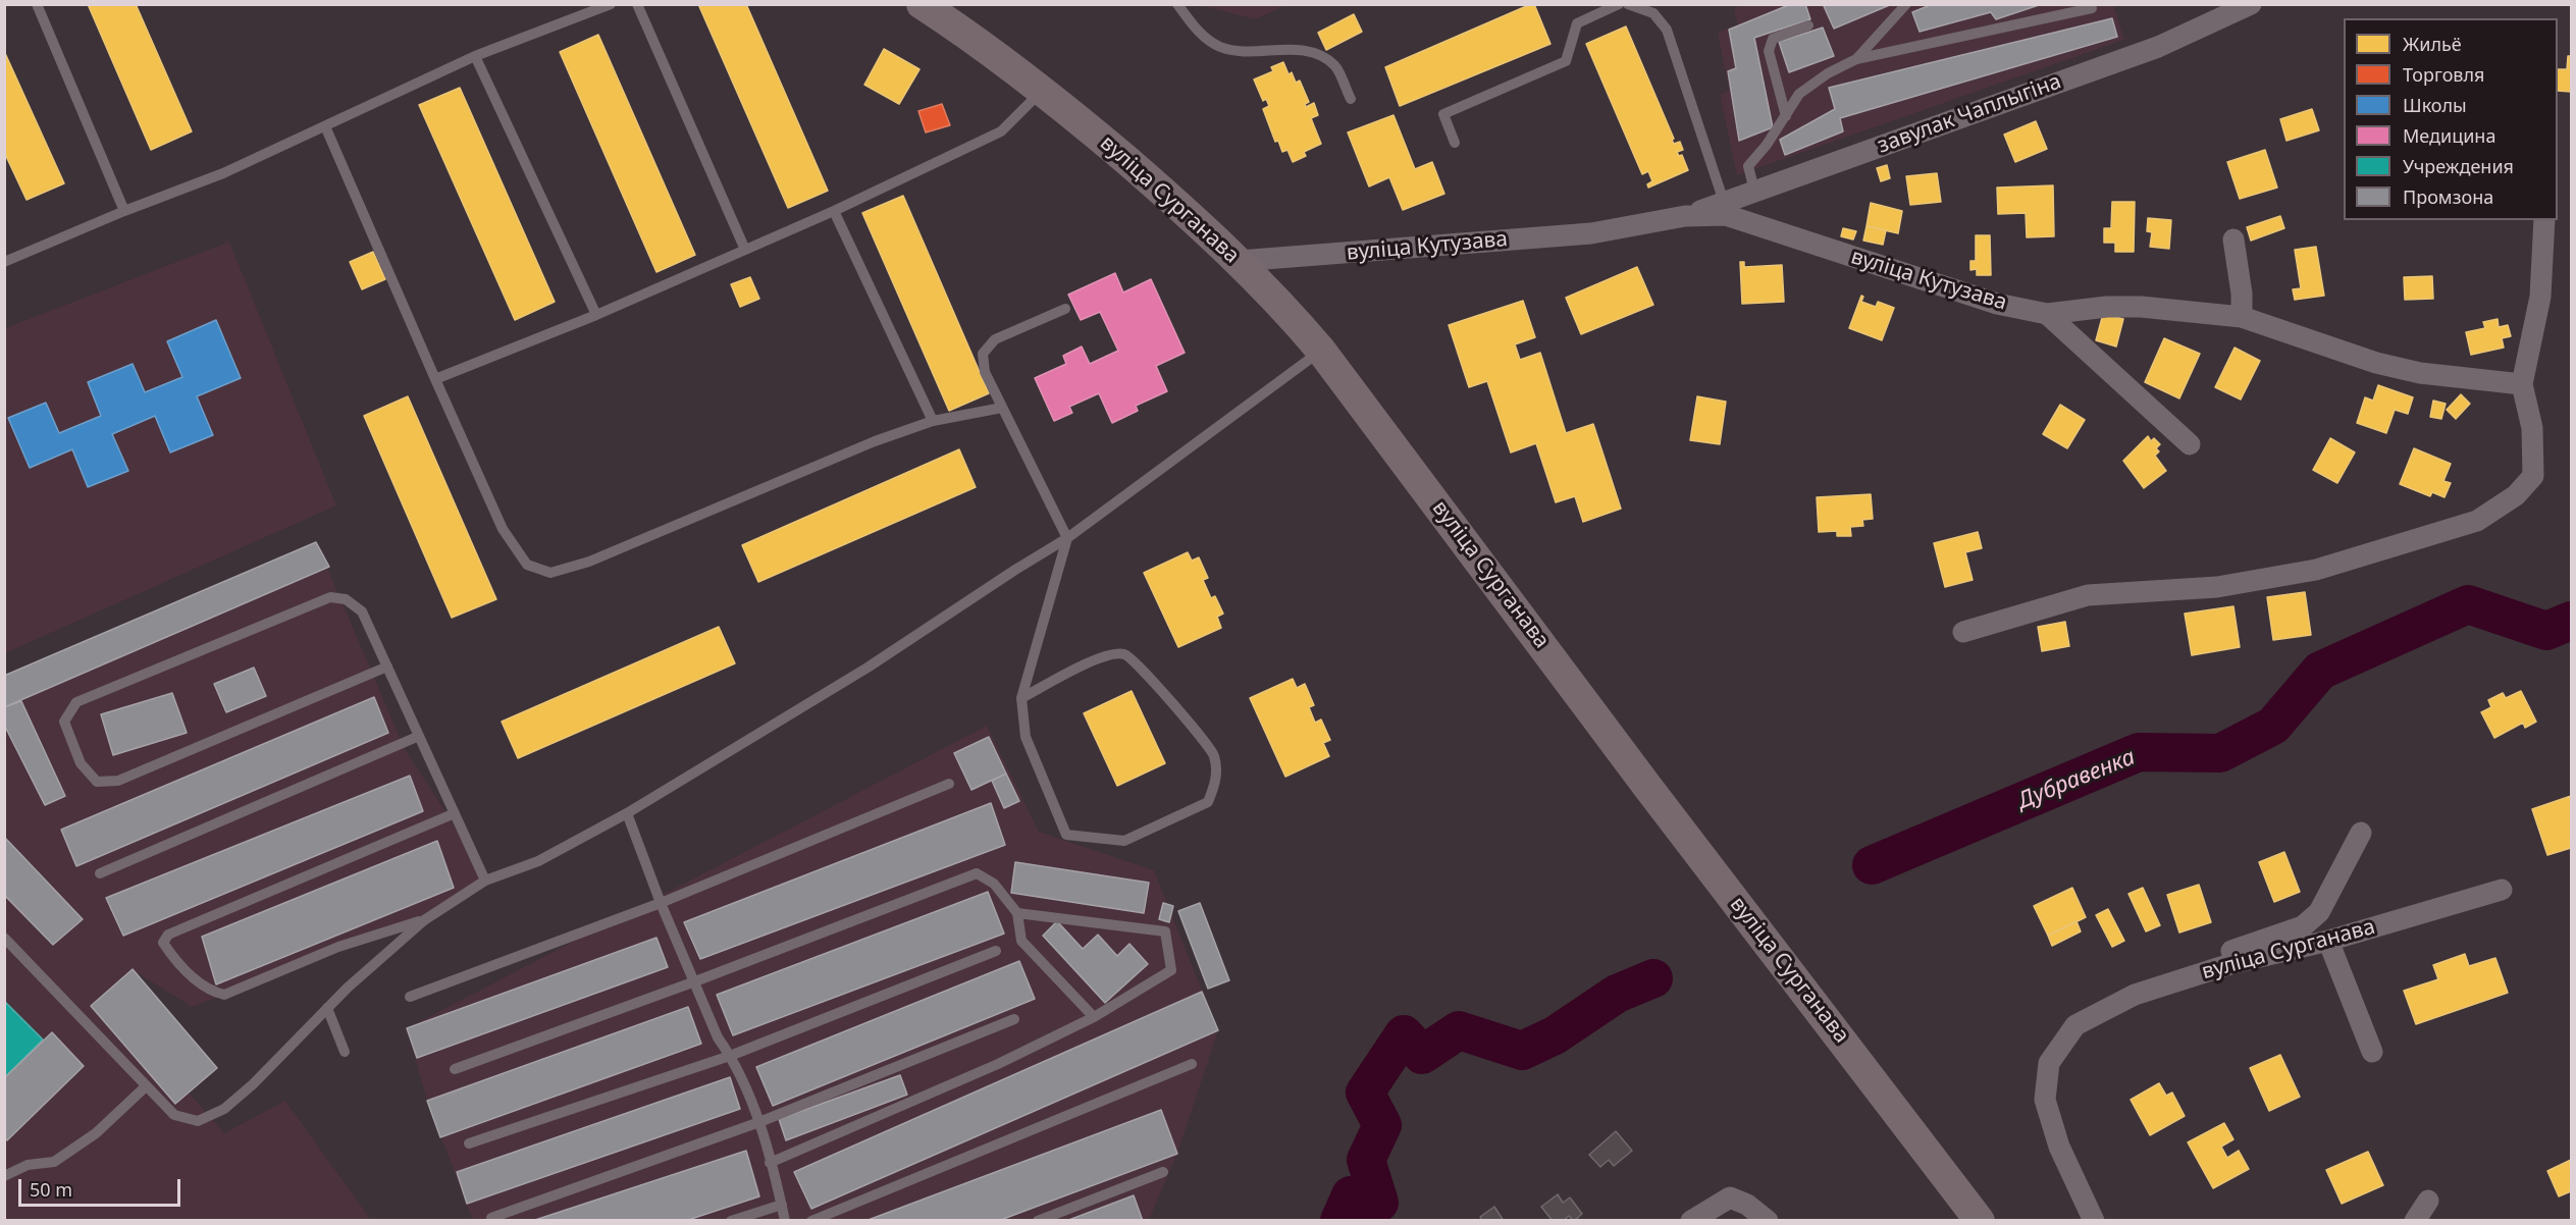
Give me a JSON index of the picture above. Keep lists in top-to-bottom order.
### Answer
{
  "streets": {
    "main road": ["вуліца Сурганава"],
    "street": ["завулак Чаплыгіна", "вуліца Кутузава"]
  },
  "crossings": [
    ["завулак Чаплыгіна", "вуліца Кутузава"],
    ["вуліца Сурганава", "вуліца Кутузава"]
  ],
  "water": ["Дубравенка"],
  "legend": [
    "Жильё",
    "Торговля",
    "Школы",
    "Медицина",
    "Учреждения",
    "Промзона"
  ],
  "scale_bar": "50 m"
}
